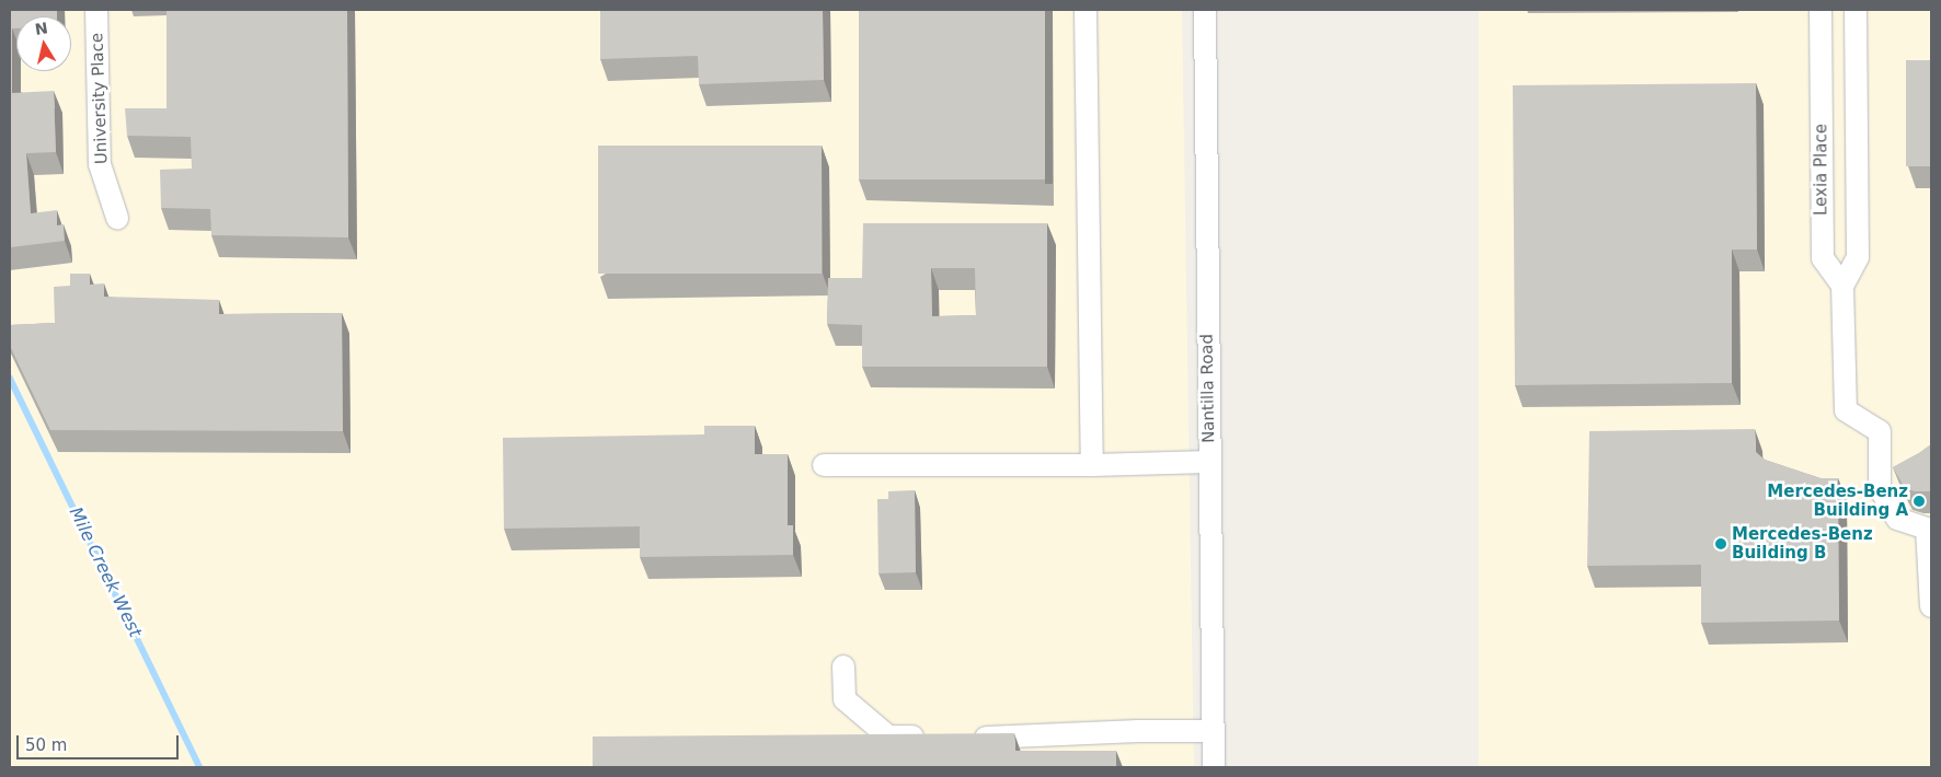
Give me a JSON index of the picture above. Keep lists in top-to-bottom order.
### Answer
{
  "streets": {
    "street": ["University Place", "Lexia Place", "Nantilla Road"]
  },
  "water": ["Mile Creek West"],
  "places": ["Mercedes-Benz Building A", "Mercedes-Benz Building B"],
  "scale_bar": "50 m",
  "north": "top"
}
